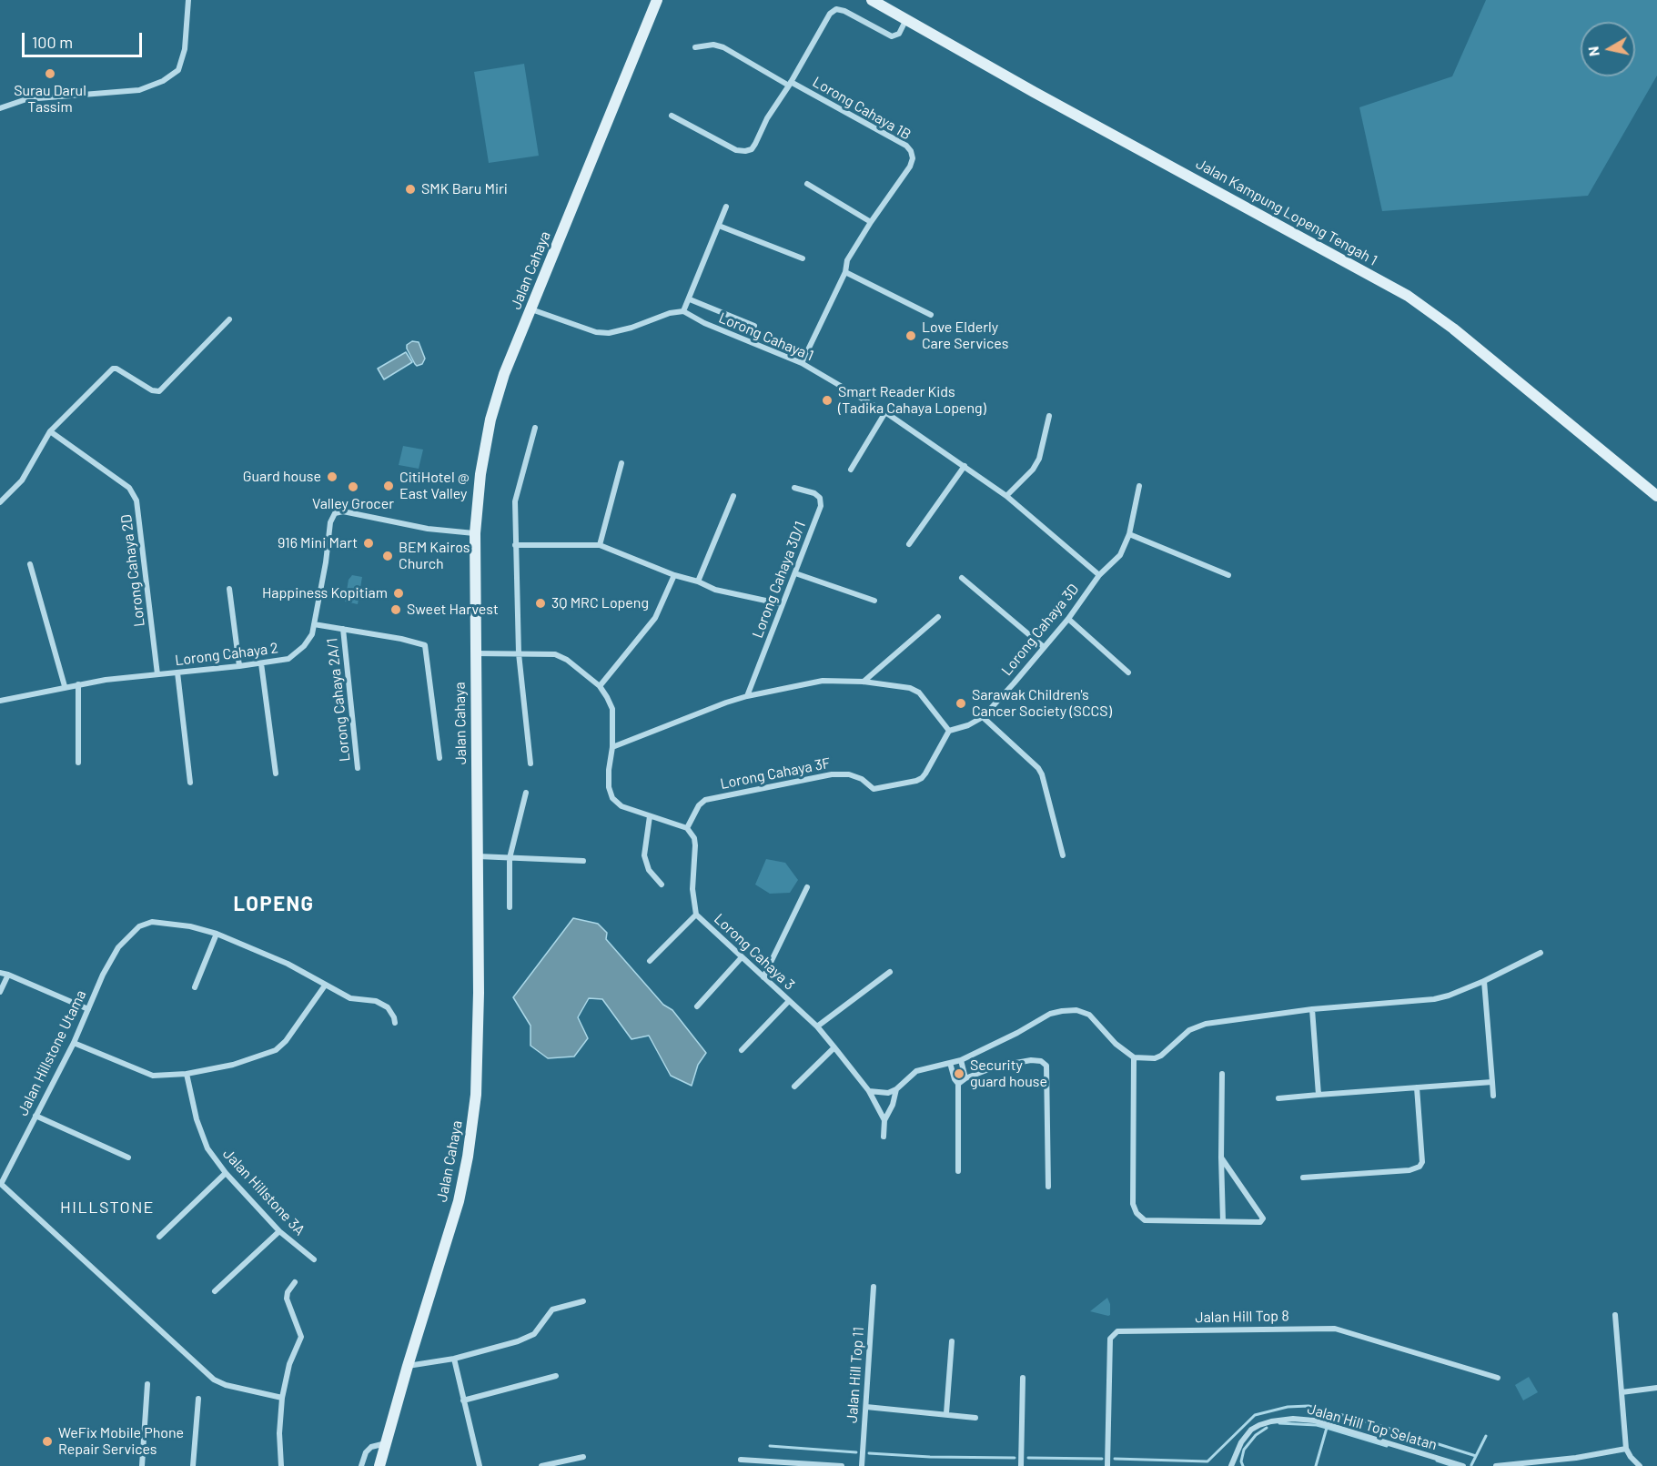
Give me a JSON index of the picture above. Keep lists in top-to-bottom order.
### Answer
{
  "streets": {
    "street": [
      "Lorong Cahaya 1B",
      "Jalan Kampung Lopeng Tengah 1",
      "Jalan Cahaya",
      "Lorong Cahaya 1",
      "Lorong Cahaya 2D",
      "Lorong Cahaya 3D/1",
      "Lorong Cahaya 3D",
      "Lorong Cahaya 2",
      "Lorong Cahaya 2A/1",
      "Lorong Cahaya 3F",
      "Lorong Cahaya 3",
      "Jalan Hillstone Utama",
      "Jalan Hillstone 3A",
      "Jalan Hill Top 8",
      "Jalan Hill Top 11",
      "Jalan Hill Top Selatan"
    ]
  },
  "crossings": [
    ["Lorong Cahaya 1B", "Lorong Cahaya 1"],
    ["Jalan Cahaya", "Lorong Cahaya 2"],
    ["Lorong Cahaya 1", "Lorong Cahaya 3D"],
    ["Lorong Cahaya 2D", "Lorong Cahaya 2"],
    ["Lorong Cahaya 3D", "Lorong Cahaya 3F"],
    ["Lorong Cahaya 3F", "Lorong Cahaya 3"]
  ],
  "districts": ["LOPENG", "HILLSTONE"],
  "places": [
    "Surau Darul Tassim",
    "SMK Baru Miri",
    "Love Elderly Care Services",
    "Smart Reader Kids (Tadika Cahaya Lopeng)",
    "Guard house",
    "CitiHotel @ East Valley",
    "Valley Grocer",
    "916 Mini Mart",
    "BEM Kairos Church",
    "Happiness Kopitiam",
    "3Q MRC Lopeng",
    "Sweet Harvest",
    "Sarawak Children's Cancer Society (SCCS)",
    "Security guard house",
    "WeFix Mobile Phone Repair Services"
  ],
  "scale_bar": "100 m",
  "north": "left"
}
